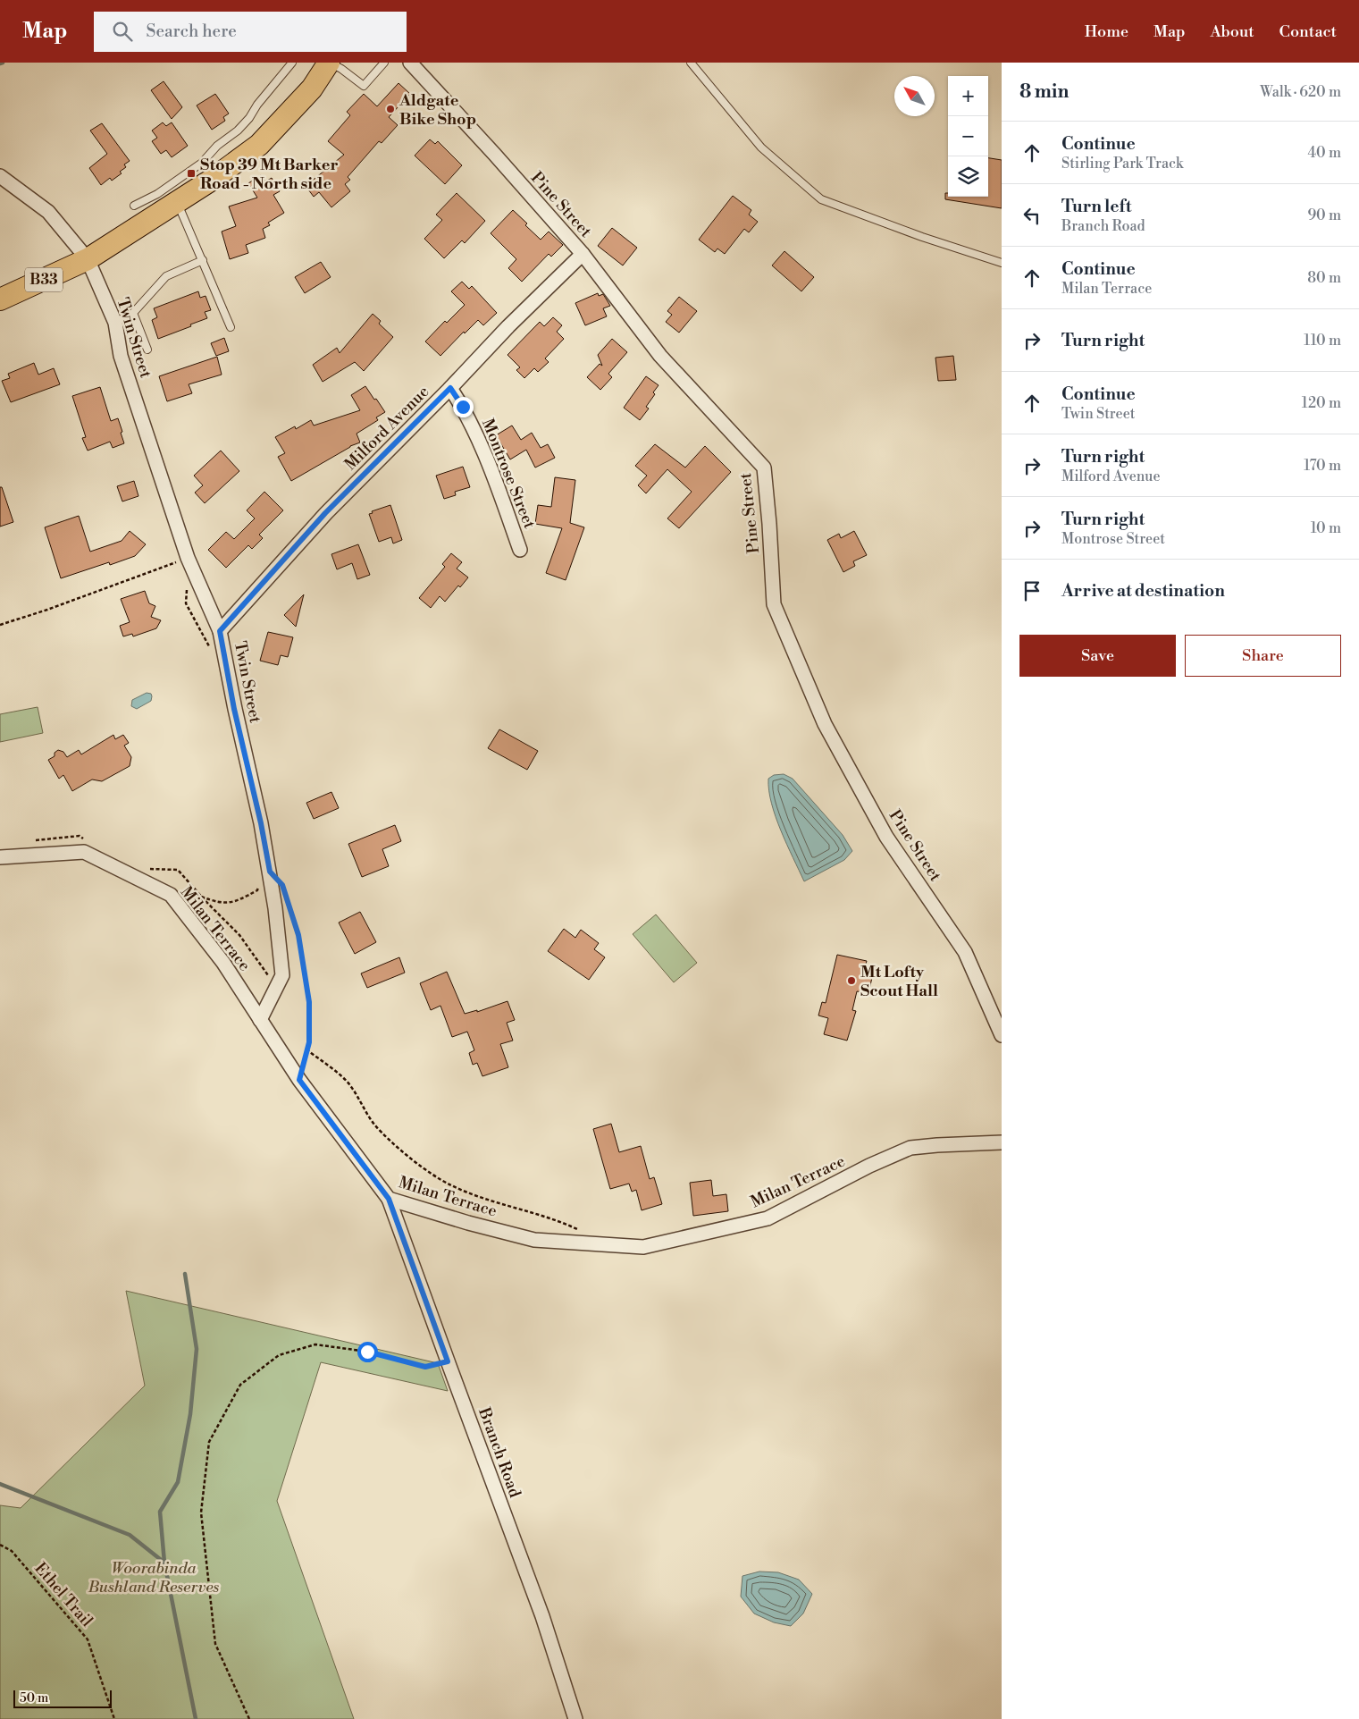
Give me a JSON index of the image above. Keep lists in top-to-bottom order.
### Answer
{
  "streets": {
    "main road": ["B33"],
    "street": [
      "Pine Street",
      "Twin Street",
      "Milford Avenue",
      "Montrose Street",
      "Milan Terrace",
      "Branch Road"
    ],
    "path": ["Ethel Trail"]
  },
  "crossings": [
    ["Pine Street", "Milford Avenue"],
    ["B33", "Twin Street"],
    ["Twin Street", "Milford Avenue"],
    ["Twin Street", "Milan Terrace"],
    ["Milford Avenue", "Montrose Street"],
    ["Milan Terrace", "Branch Road"]
  ],
  "parks": ["Woorabinda Bushland Reserves"],
  "places": {
    "other": ["Aldgate Bike Shop", "Mt Lofty Scout Hall"],
    "transit": ["Stop 39 Mt Barker Road - North side"]
  },
  "scale_bar": "50 m",
  "north": "top left",
  "page": {
    "header": "Map",
    "search": "Search here",
    "nav": [
      "Home",
      "Map",
      "About",
      "Contact"
    ],
    "heading": ["8 min", "Walk · 620 m"],
    "map_buttons": ["+", "−"],
    "list": [
      ["Continue", "Stirling Park Track", "40 m"],
      ["Turn left", "Branch Road", "90 m"],
      ["Continue", "Milan Terrace", "80 m"],
      ["Turn right", "110 m"],
      ["Continue", "Twin Street", "120 m"],
      ["Turn right", "Milford Avenue", "170 m"],
      ["Turn right", "Montrose Street", "10 m"],
      "Arrive at destination"
    ],
    "buttons": ["Save", "Share"],
    "scale": "50 m"
  }
}
